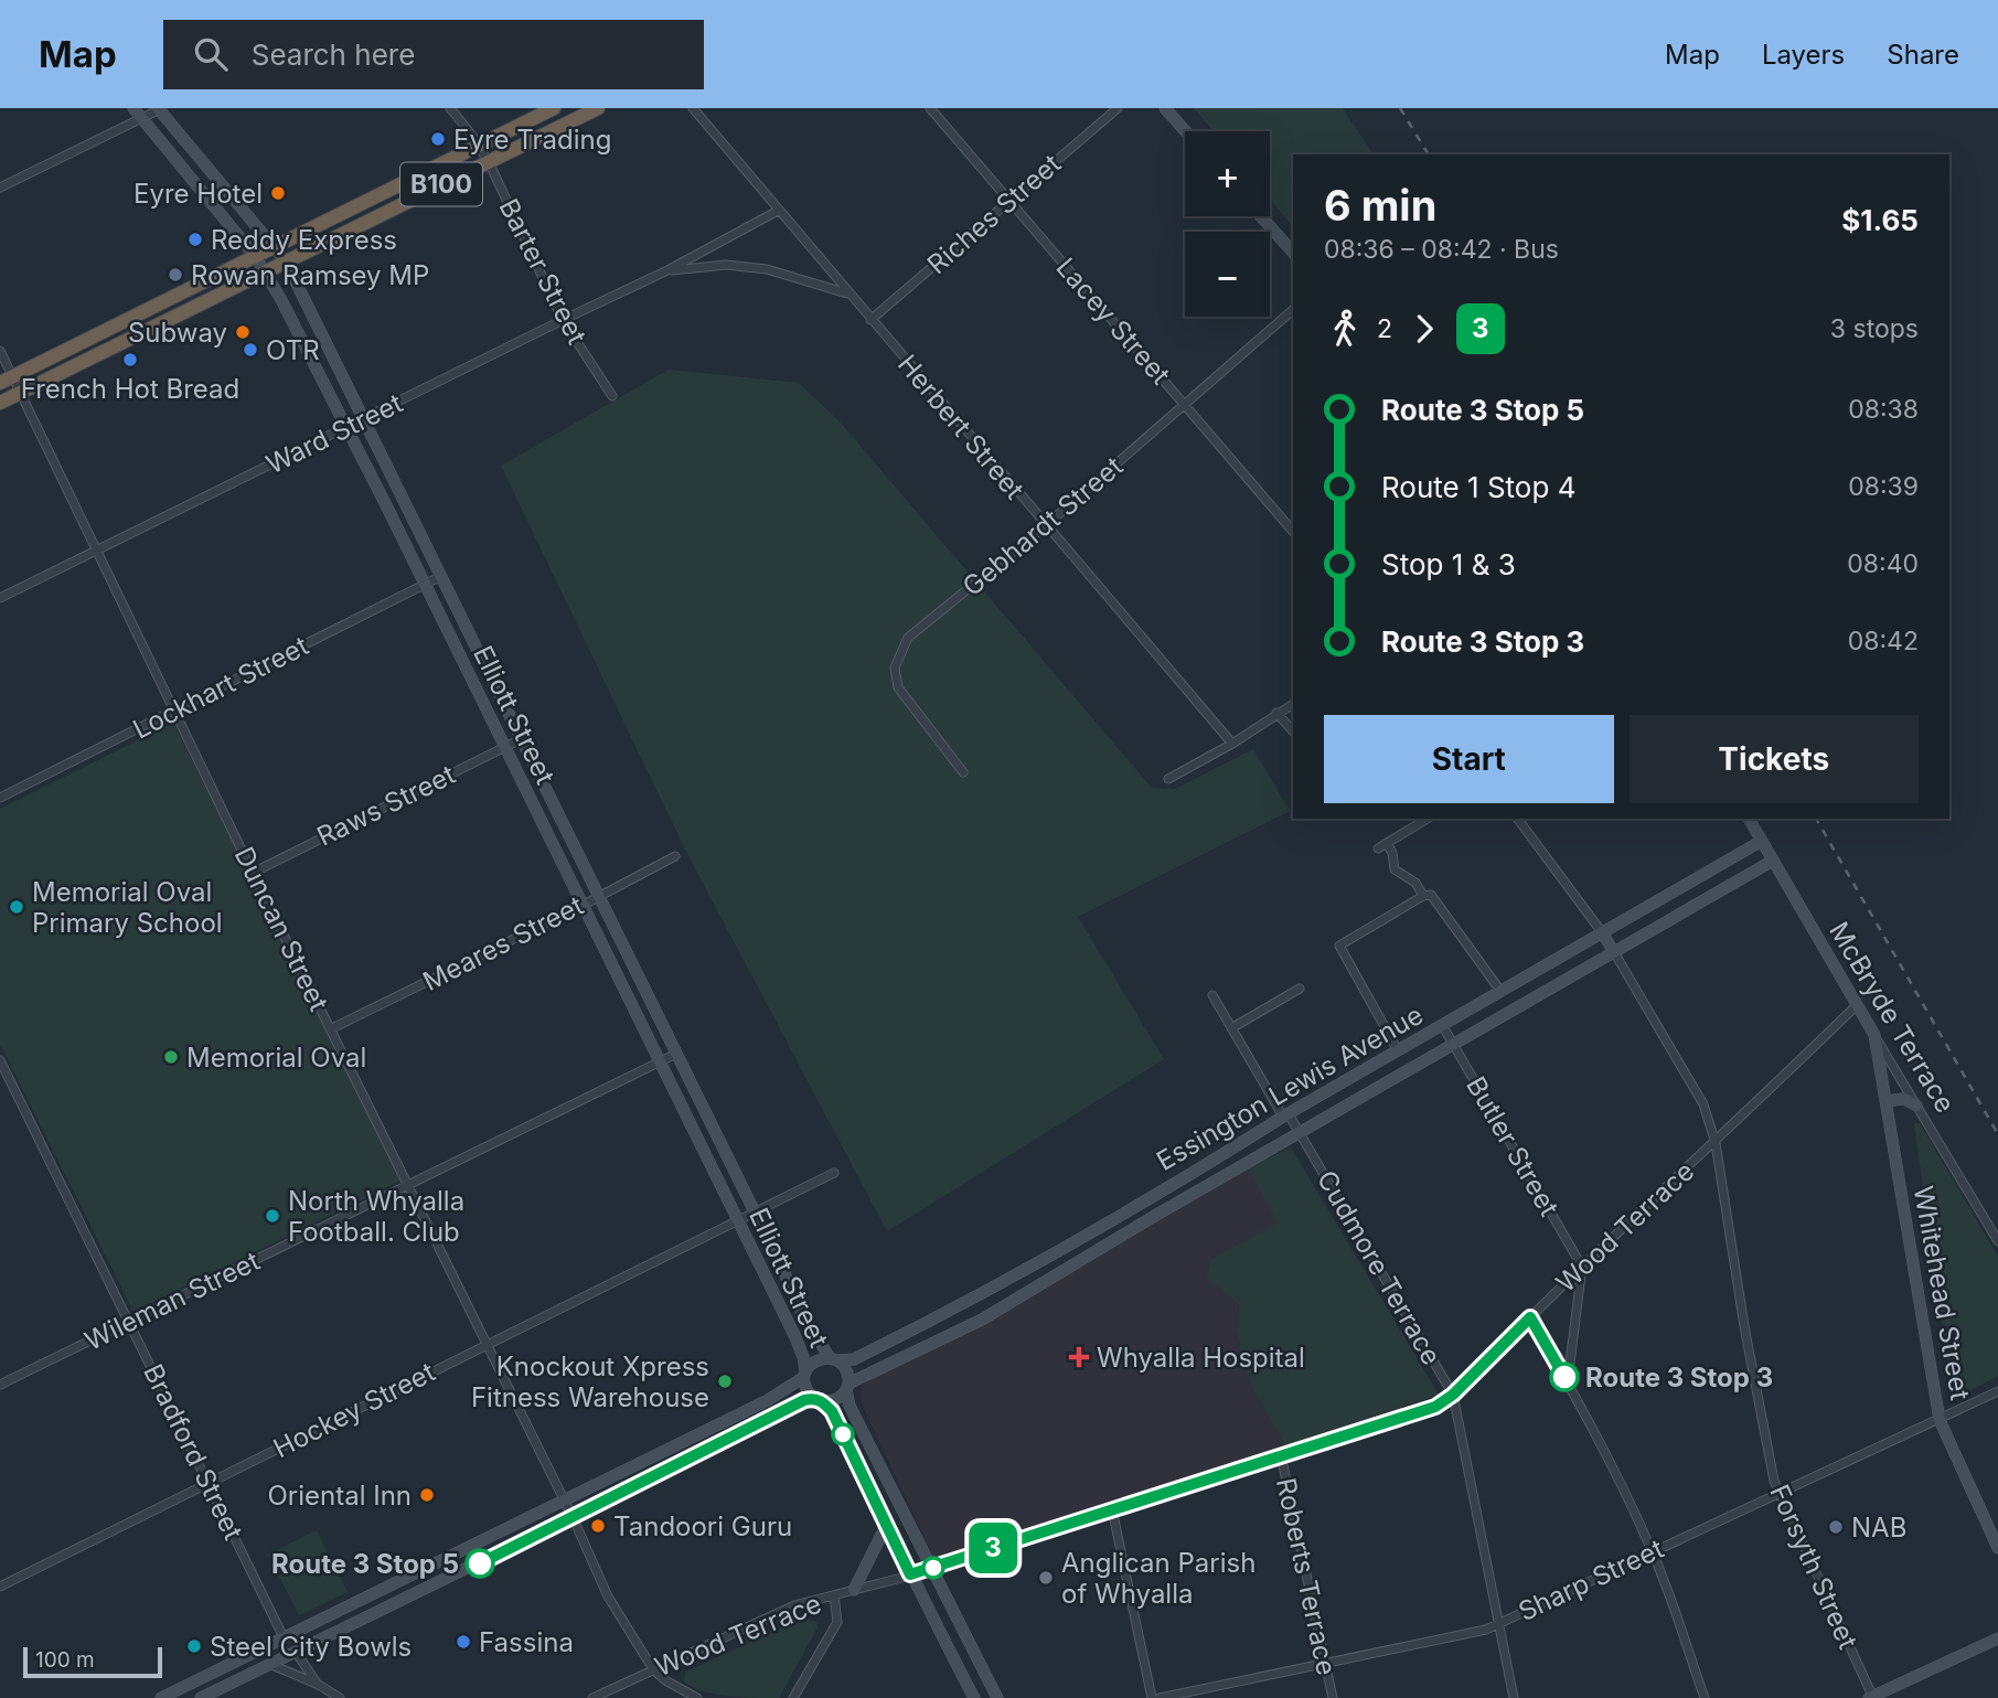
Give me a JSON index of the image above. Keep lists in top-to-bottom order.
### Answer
{
  "streets": {
    "highway": ["B100"],
    "main road": [
      "Elliott Street",
      "McBryde Terrace",
      "Essington Lewis Avenue",
      "Whitehead Street"
    ],
    "street": [
      "Riches Street",
      "Barter Street",
      "Lacey Street",
      "Herbert Street",
      "Ward Street",
      "Gebhardt Street",
      "Lockhart Street",
      "Raws Street",
      "Duncan Street",
      "Meares Street",
      "Butler Street",
      "Wood Terrace",
      "Cudmore Terrace",
      "Wileman Street",
      "Hockey Street",
      "Bradford Street",
      "Forsyth Street",
      "Roberts Terrace",
      "Sharp Street"
    ]
  },
  "crossings": [
    ["B100", "Barter Street"],
    ["B100", "Elliott Street"],
    ["B100", "Duncan Street"],
    ["Riches Street", "Lacey Street"],
    ["Riches Street", "Herbert Street"],
    ["Barter Street", "Ward Street"],
    ["Lacey Street", "Gebhardt Street"],
    ["Herbert Street", "Ward Street"],
    ["Herbert Street", "Gebhardt Street"],
    ["Ward Street", "Elliott Street"],
    ["Ward Street", "Duncan Street"],
    ["Lockhart Street", "Elliott Street"],
    ["Lockhart Street", "Duncan Street"],
    ["Elliott Street", "Raws Street"],
    ["Elliott Street", "Meares Street"],
    ["Elliott Street", "Essington Lewis Avenue"],
    ["Elliott Street", "Wileman Street"],
    ["Elliott Street", "Hockey Street"],
    ["Raws Street", "Duncan Street"],
    ["Duncan Street", "Meares Street"],
    ["Duncan Street", "Wood Terrace"],
    ["Duncan Street", "Wileman Street"],
    ["Duncan Street", "Hockey Street"],
    ["McBryde Terrace", "Essington Lewis Avenue"],
    ["McBryde Terrace", "Wood Terrace"],
    ["McBryde Terrace", "Whitehead Street"],
    ["Essington Lewis Avenue", "Butler Street"],
    ["Essington Lewis Avenue", "Cudmore Terrace"],
    ["Essington Lewis Avenue", "Forsyth Street"],
    ["Butler Street", "Wood Terrace"],
    ["Wood Terrace", "Cudmore Terrace"],
    ["Wood Terrace", "Forsyth Street"],
    ["Wood Terrace", "Roberts Terrace"],
    ["Cudmore Terrace", "Sharp Street"],
    ["Whitehead Street", "Sharp Street"],
    ["Wileman Street", "Bradford Street"],
    ["Hockey Street", "Bradford Street"],
    ["Forsyth Street", "Sharp Street"],
    ["Roberts Terrace", "Sharp Street"]
  ],
  "places": {
    "other": [
      "Eyre Trading",
      "Eyre Hotel",
      "Reddy Express",
      "Rowan Ramsey MP",
      "Subway",
      "OTR",
      "French Hot Bread",
      "Memorial Oval Primary School",
      "Memorial Oval",
      "North Whyalla Football. Club",
      "Route 3 Stop 3",
      "Knockout Xpress Fitness Warehouse",
      "Oriental Inn",
      "Tandoori Guru",
      "NAB",
      "Route 3 Stop 5",
      "Anglican Parish of Whyalla",
      "Fassina",
      "Steel City Bowls"
    ],
    "health": ["Whyalla Hospital"]
  },
  "lines": ["bus line 3"],
  "scale_bar": "100 m",
  "page": {
    "header": "Map",
    "search": "Search here",
    "nav": ["Map", "Layers", "Share"],
    "on_map": "3",
    "map_buttons": ["+", "−"],
    "heading": ["6 min", "08:36 – 08:42 · Bus", "$1.65"],
    "legs": ["2", "3", "3 stops"],
    "list": [
      {
        "name": "Route 3 Stop 5",
        "value": "08:38"
      },
      {
        "name": "Route 1 Stop 4",
        "value": "08:39"
      },
      {
        "name": "Stop 1 & 3",
        "value": "08:40"
      },
      {
        "name": "Route 3 Stop 3",
        "value": "08:42"
      }
    ],
    "buttons": ["Start", "Tickets"],
    "scale": "100 m"
  }
}
